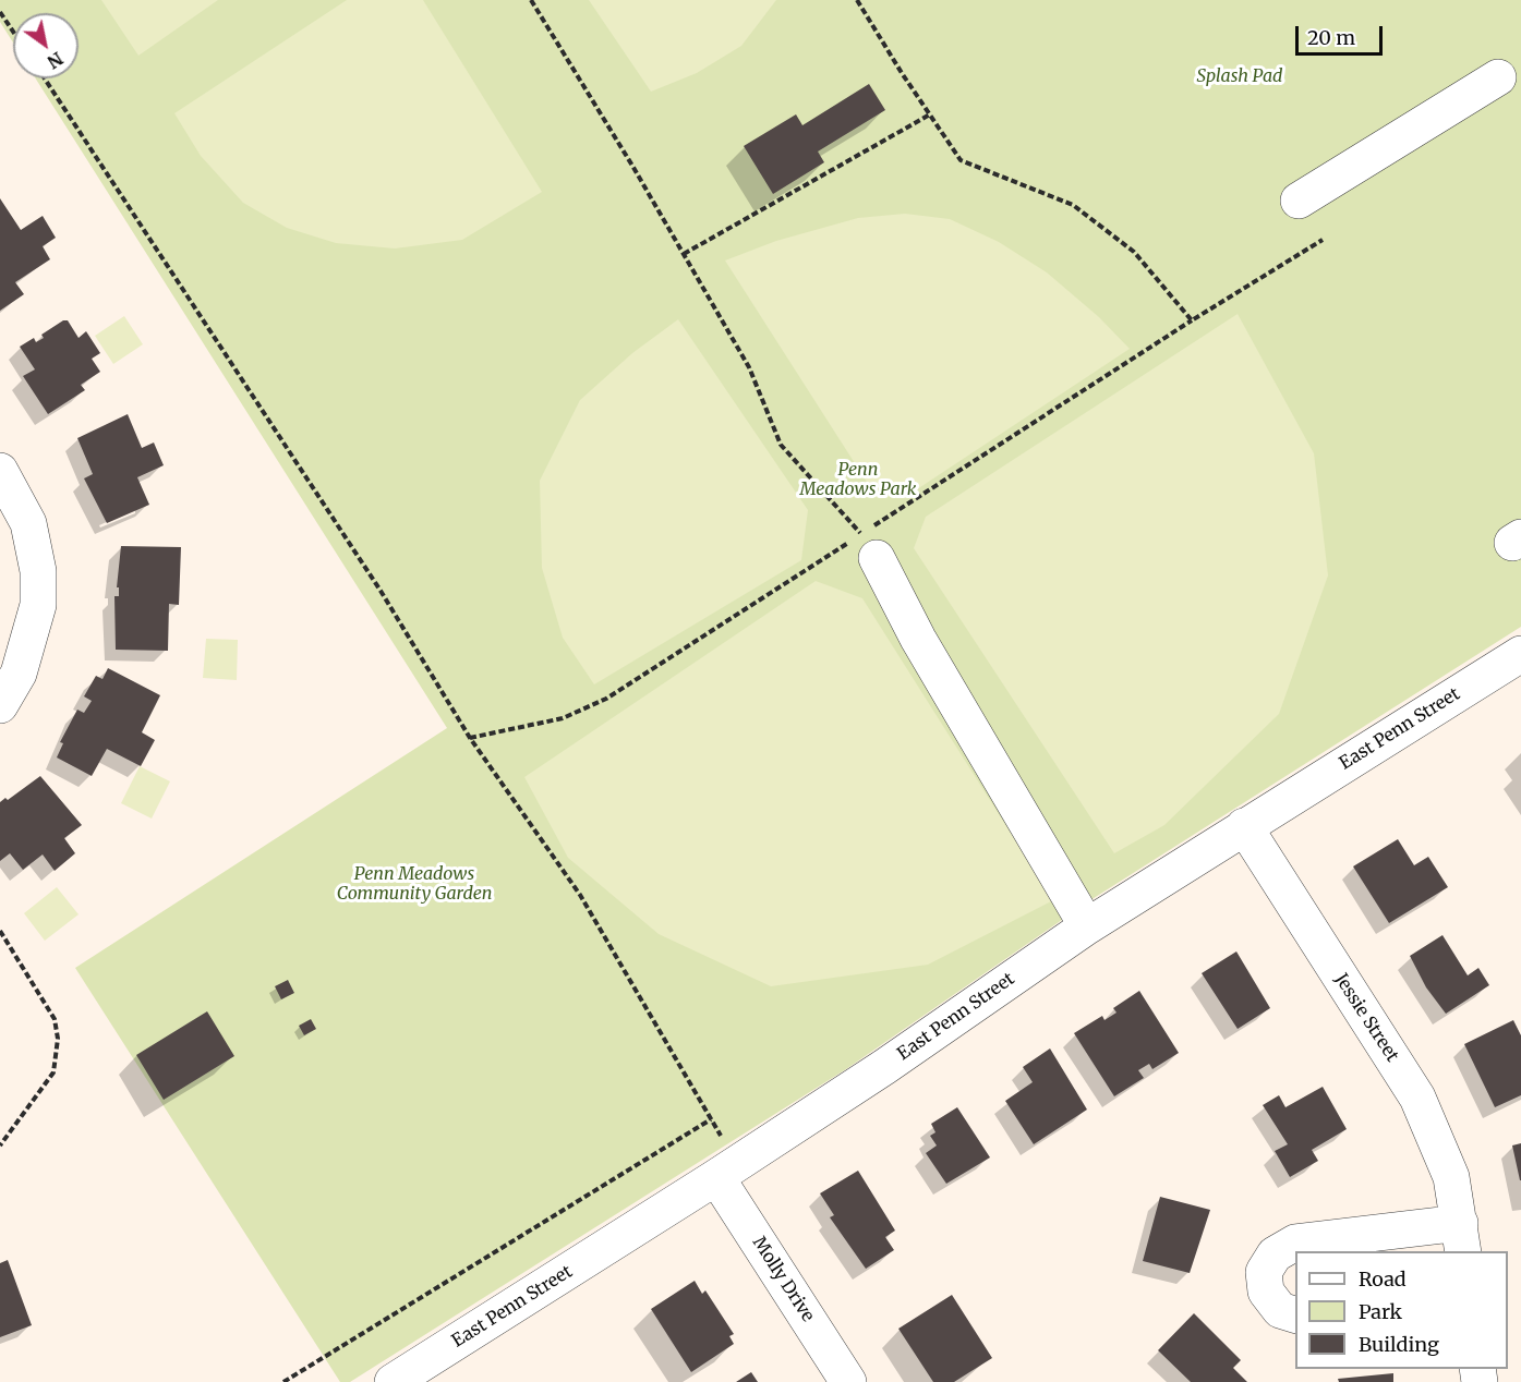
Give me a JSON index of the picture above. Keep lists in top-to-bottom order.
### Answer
{
  "streets": {
    "street": ["East Penn Street", "Jessie Street", "Molly Drive"]
  },
  "crossings": [
    ["East Penn Street", "Jessie Street"],
    ["East Penn Street", "Molly Drive"]
  ],
  "parks": ["Splash Pad", "Penn Meadows Park", "Penn Meadows Community Garden"],
  "legend": ["Road", "Park", "Building"],
  "scale_bar": "20 m",
  "north": "bottom right"
}
